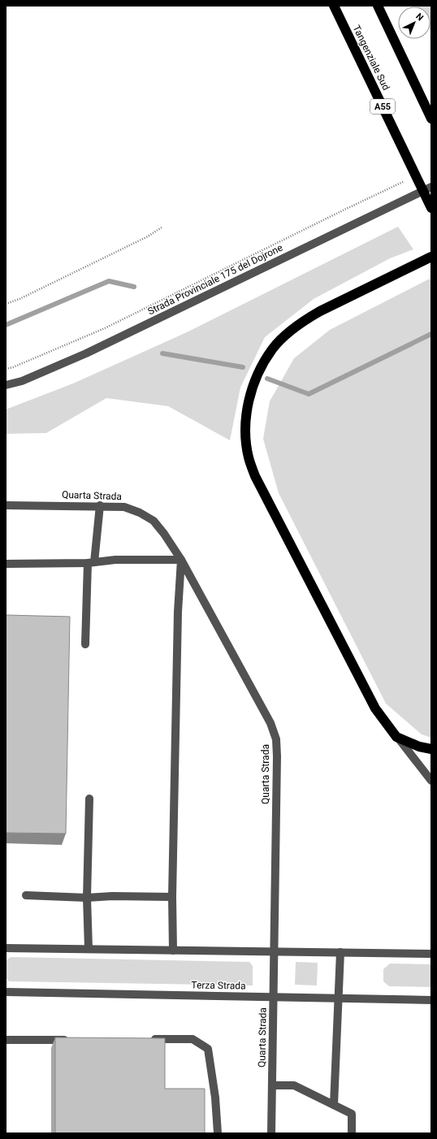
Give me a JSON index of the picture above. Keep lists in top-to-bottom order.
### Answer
{
  "streets": {
    "highway": ["Tangenziale Sud", "A55"],
    "street": ["Strada Provinciale 175 del Dojrone", "Quarta Strada", "Terza Strada"]
  },
  "crossings": [
    ["Quarta Strada", "Terza Strada"]
  ],
  "north": "top right"
}
